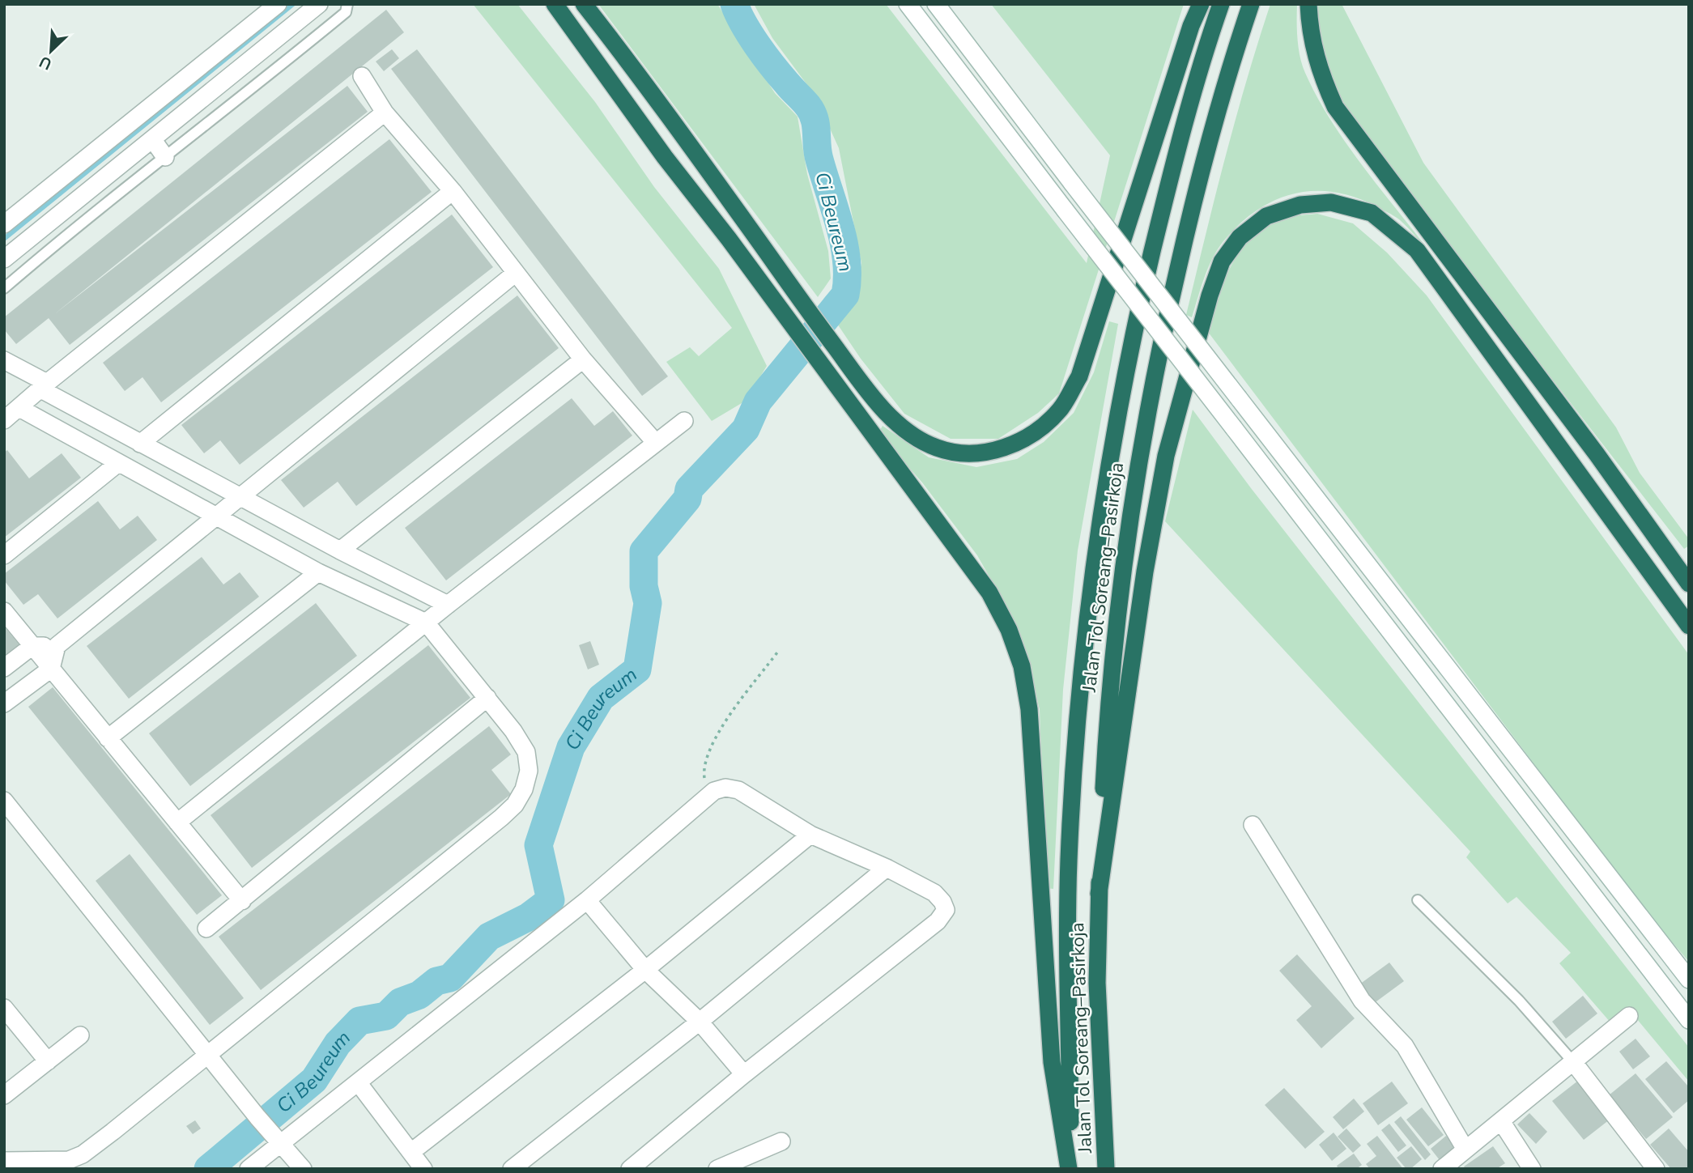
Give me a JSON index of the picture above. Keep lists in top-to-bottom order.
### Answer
{
  "streets": {
    "highway": ["Jalan Tol Soreang–Pasirkoja"]
  },
  "water": ["Ci Beureum"],
  "north": "bottom left"
}
